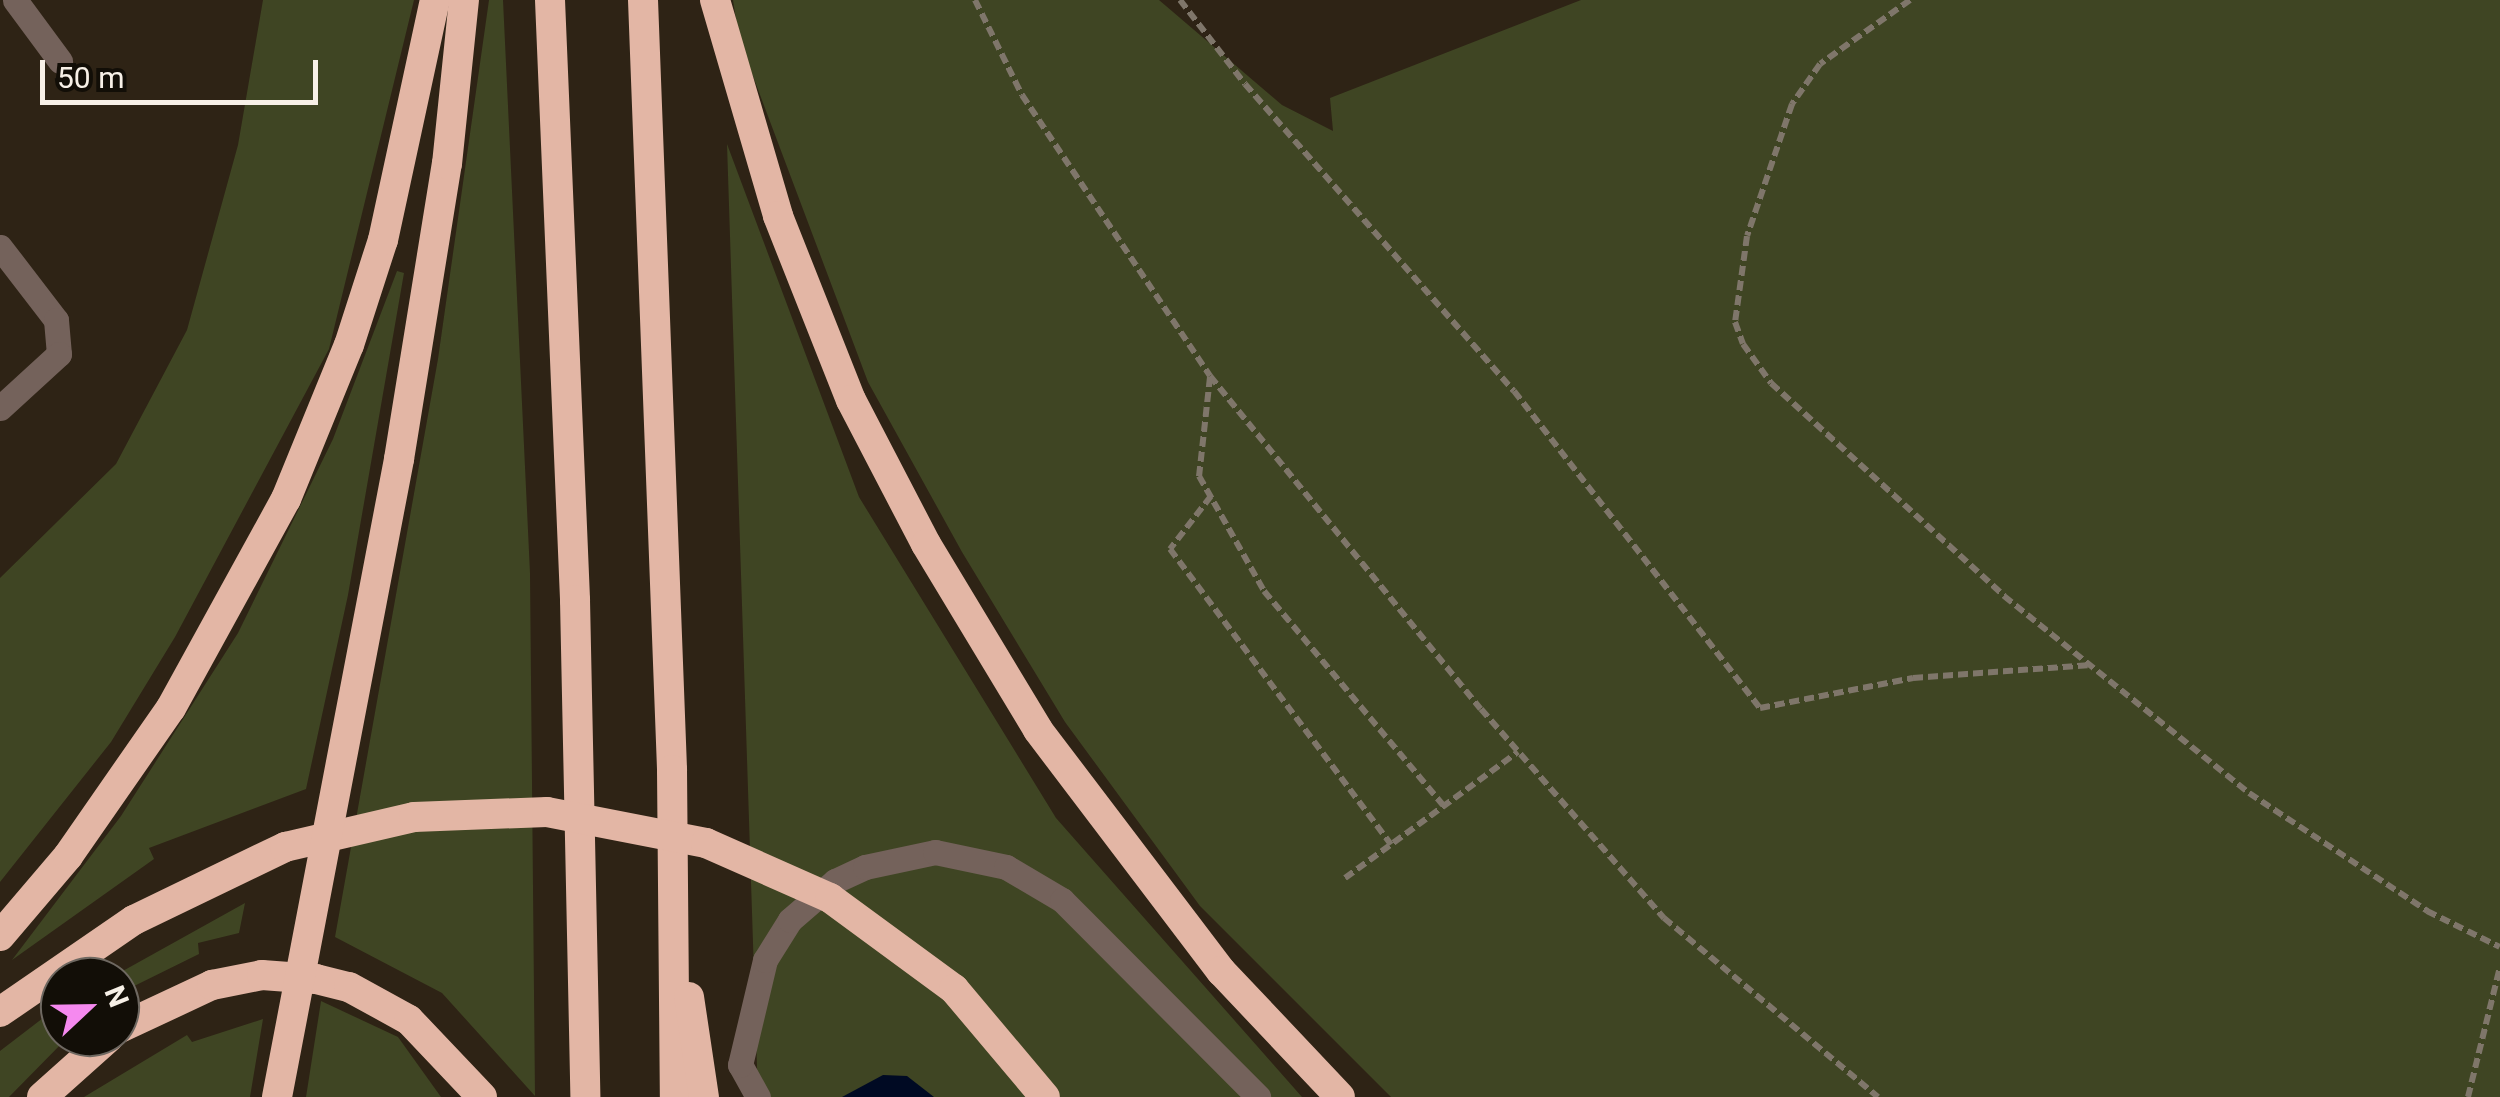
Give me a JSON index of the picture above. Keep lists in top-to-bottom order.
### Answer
{
  "scale_bar": "50 m",
  "north": "right"
}
